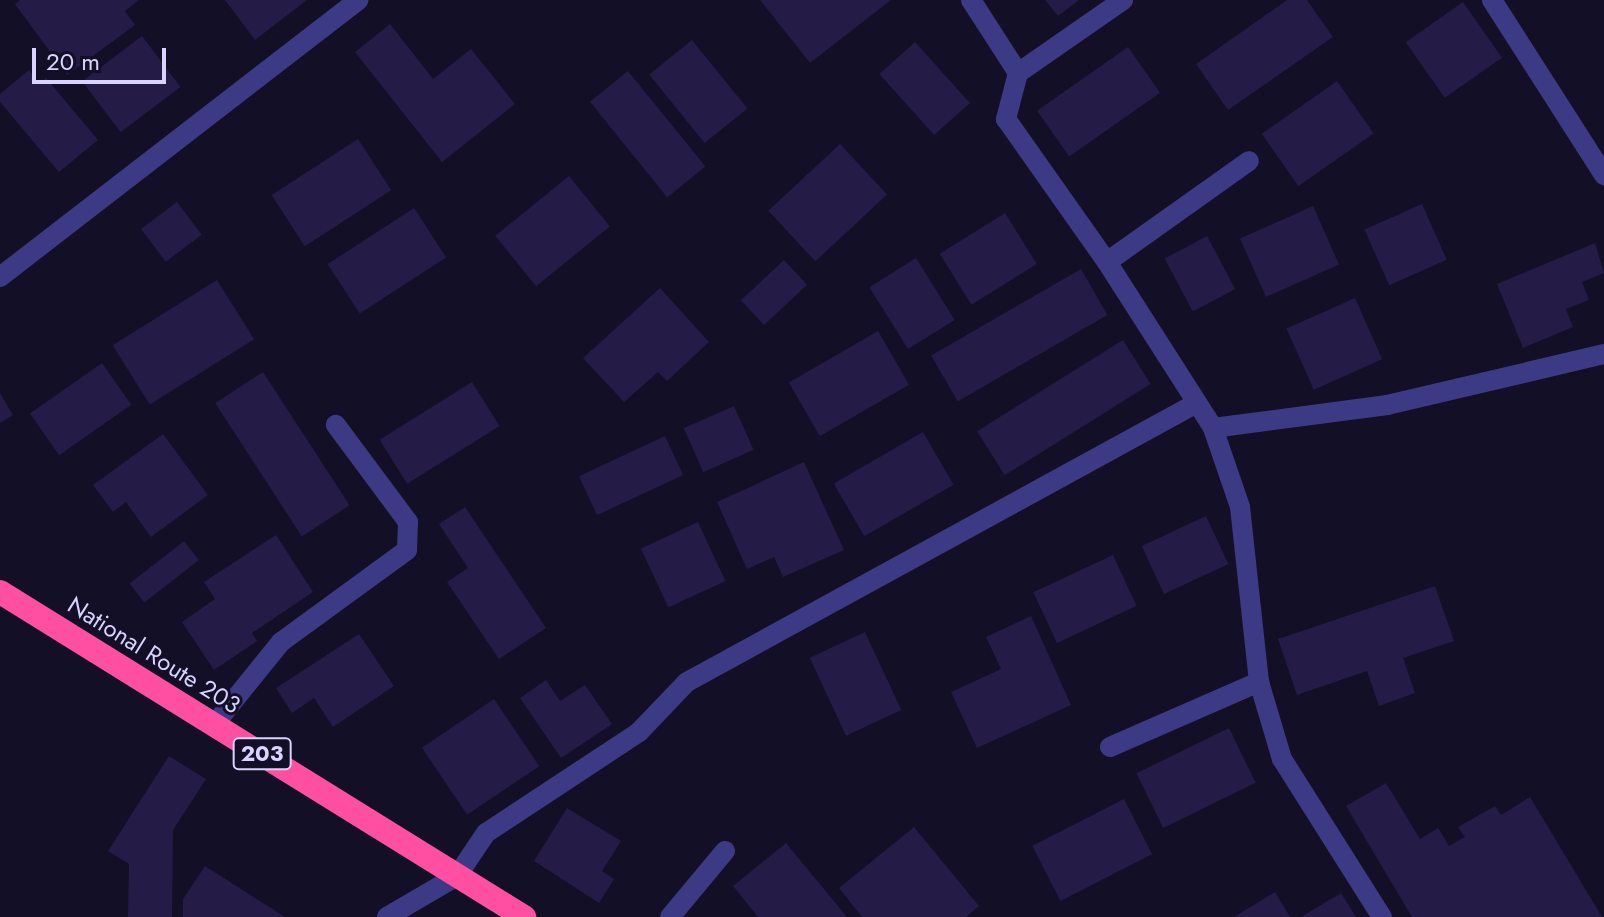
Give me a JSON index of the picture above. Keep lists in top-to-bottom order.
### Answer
{
  "streets": {
    "highway": ["National Route 203", "203"]
  },
  "scale_bar": "20 m"
}
